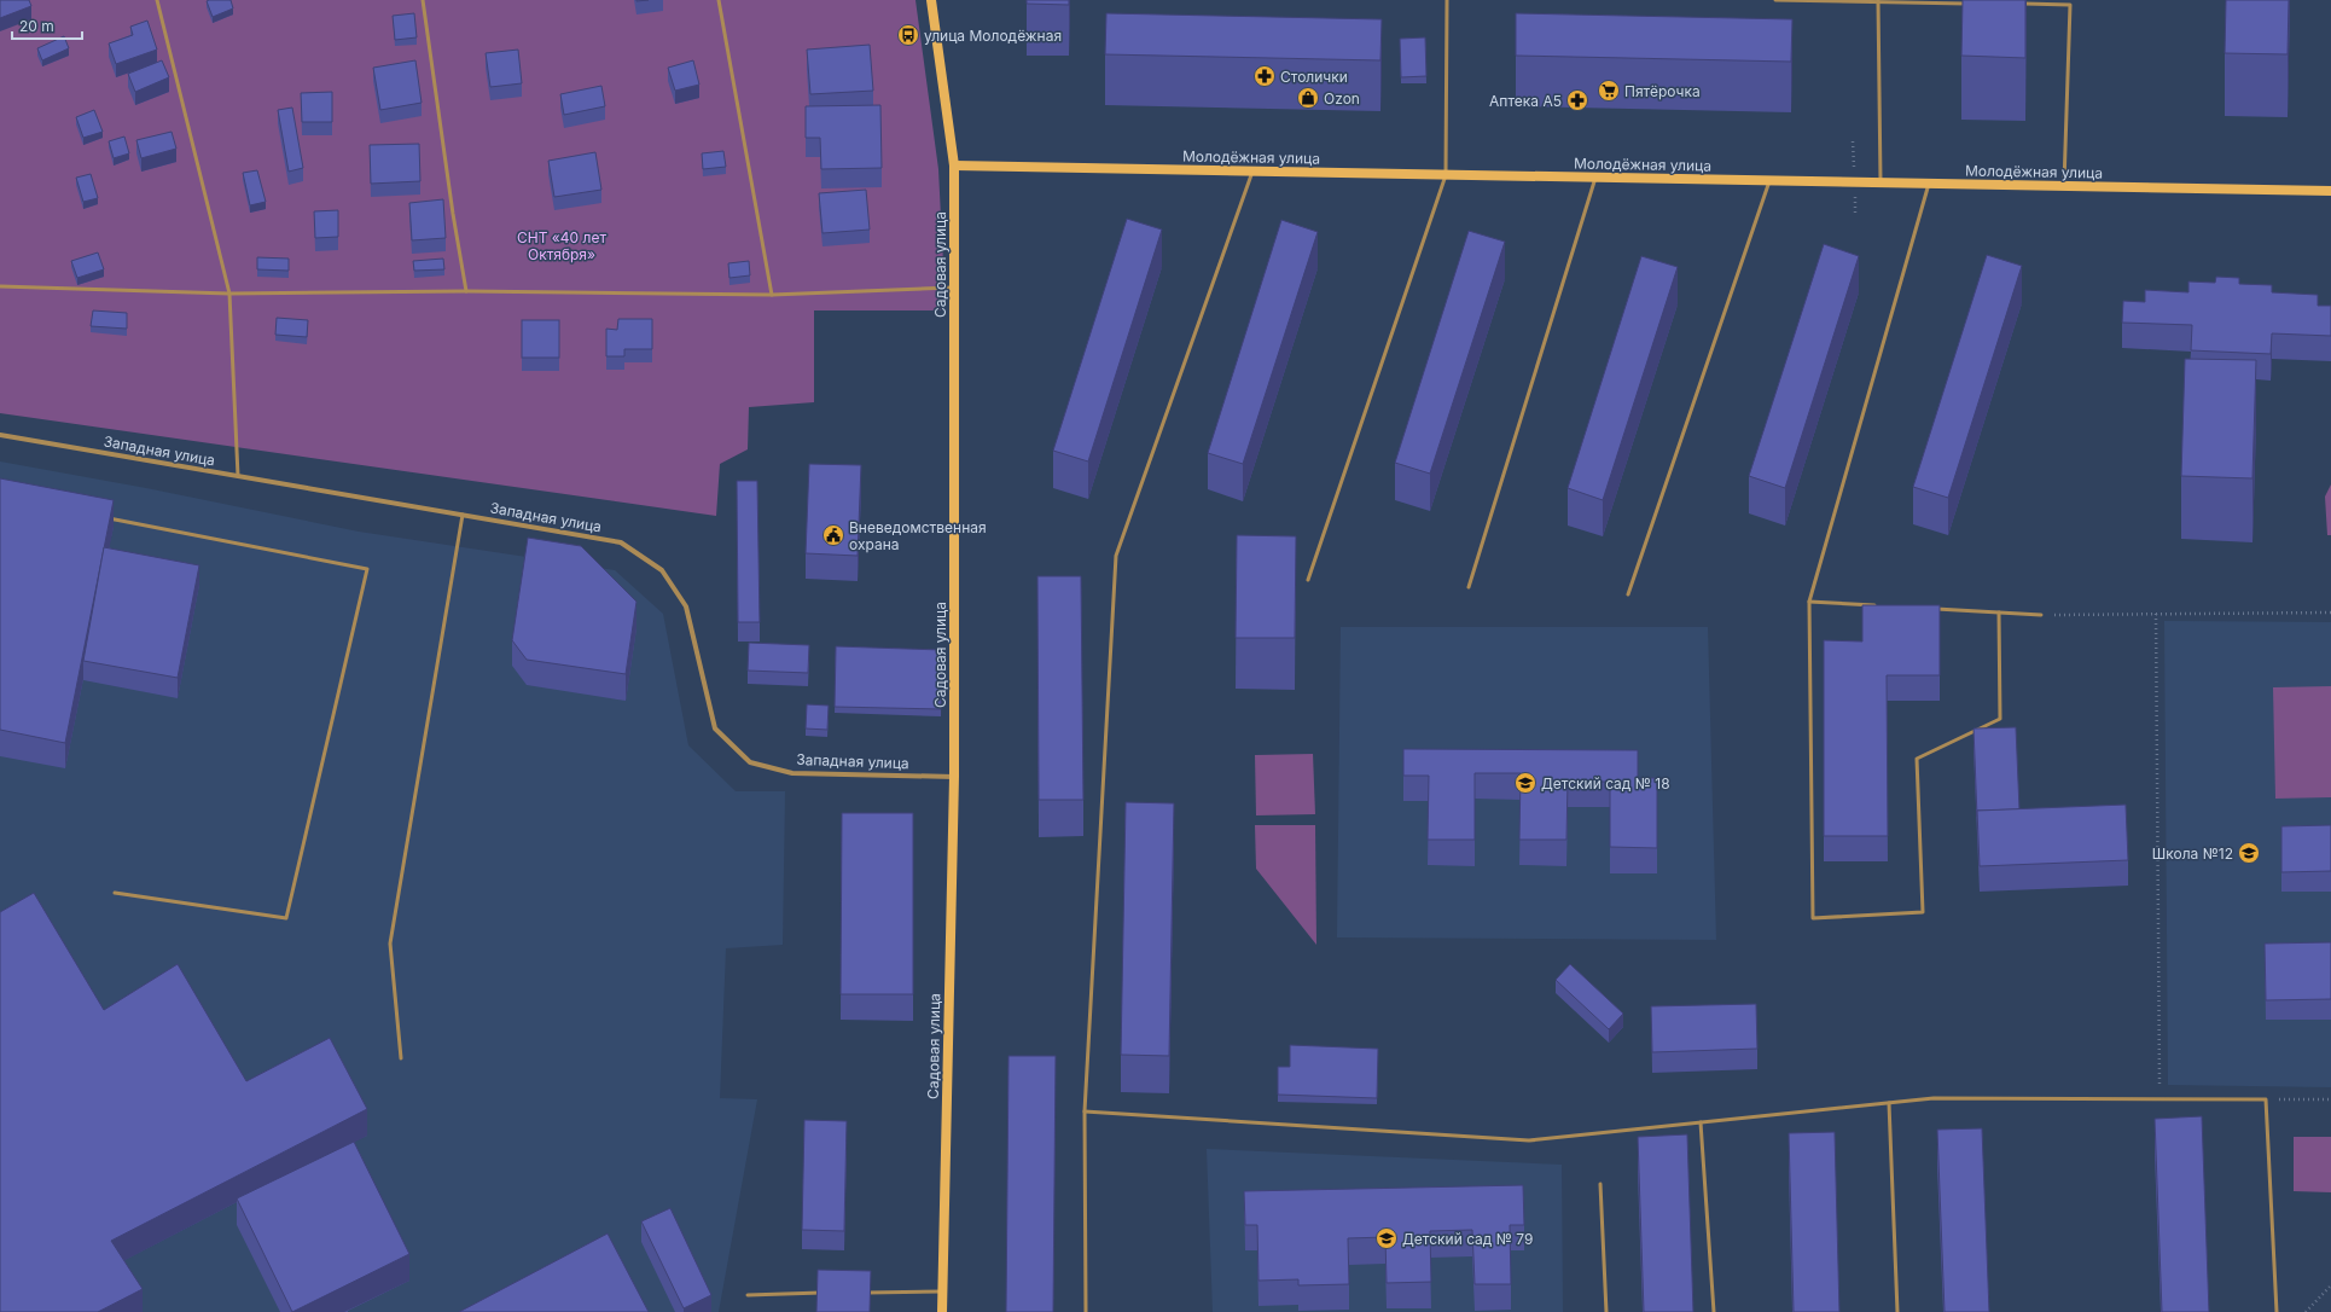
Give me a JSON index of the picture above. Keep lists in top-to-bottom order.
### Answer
{
  "streets": {
    "street": ["Молодёжная улица", "Садовая улица", "Западная улица"]
  },
  "crossings": [
    ["Молодёжная улица", "Садовая улица"],
    ["Садовая улица", "Западная улица"]
  ],
  "parks": ["СНТ «40 лет Октября»"],
  "places": {
    "bus stop": ["улица Молодёжная"],
    "pharmacy": ["Столички", "Аптека A5"],
    "supermarket": ["Пятёрочка"],
    "shop": ["Ozon"],
    "public building": ["Вневедомственная охрана"],
    "school or university": ["Детский сад № 18", "Школа №12", "Детский сад № 79"]
  },
  "scale_bar": "20 m"
}
